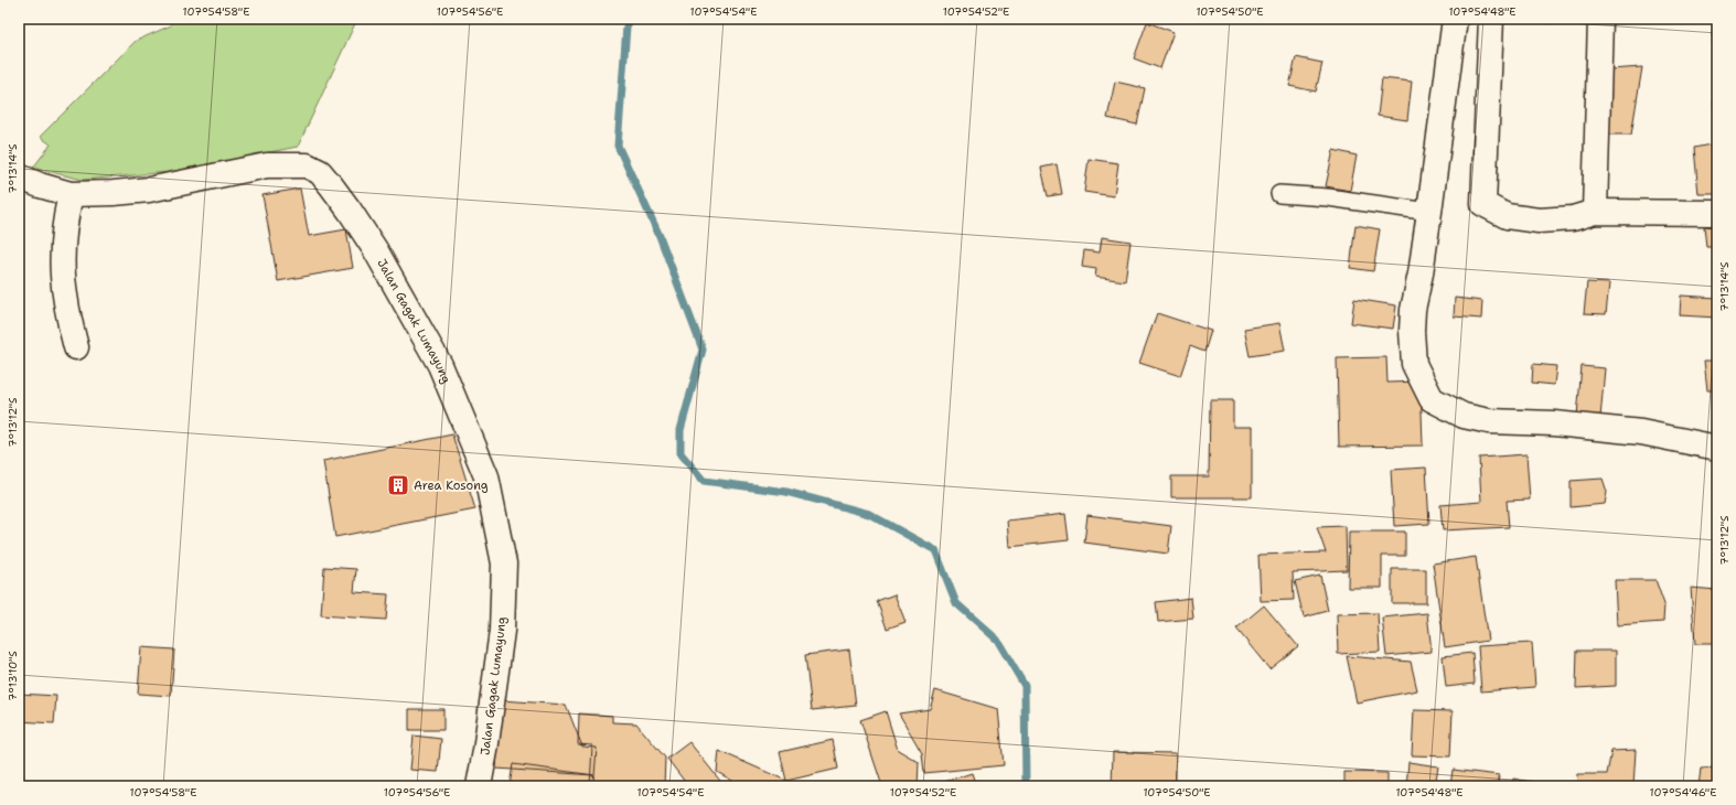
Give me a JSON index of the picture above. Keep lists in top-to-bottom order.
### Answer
{
  "streets": {
    "street": ["Jalan Gagak Lumayung"]
  },
  "places": {
    "building": ["Area Kosong"]
  },
  "coordinates": [
    "107°54'58\"E",
    "107°54'56\"E",
    "107°54'54\"E",
    "107°54'52\"E",
    "107°54'50\"E",
    "107°54'48\"E",
    "7°13'14\"S",
    "7°13'12\"S",
    "7°13'10\"S",
    "107°54'46\"E"
  ]
}
